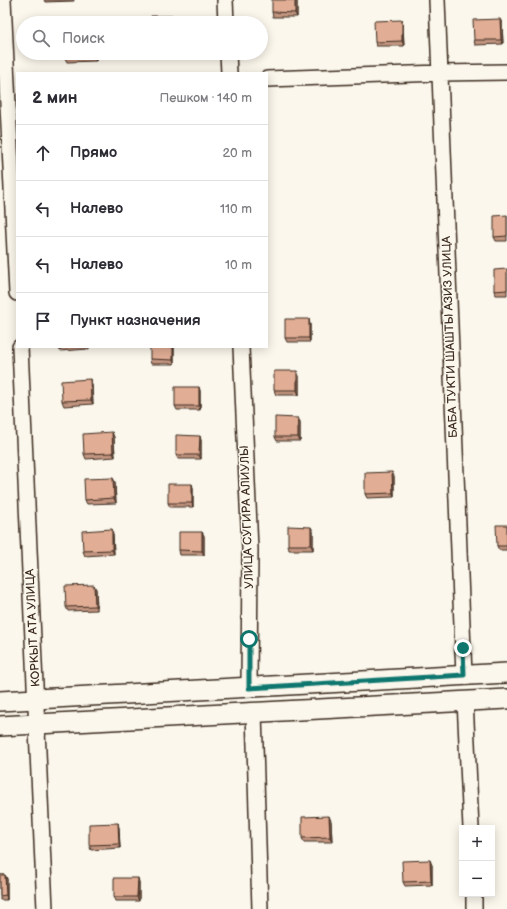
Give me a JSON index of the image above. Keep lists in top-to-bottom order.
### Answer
{
  "streets": {
    "street": ["БАБА ТУКТИ ШАШТЫ АЗИЗ УЛИЦА", "УЛИЦА СУГИРА АЛИУЛЫ", "КОРКЫТ АТА УЛИЦА"]
  },
  "page": {
    "search": "Поиск",
    "heading": ["2 мин", "Пешком · 140 m"],
    "list": [
      ["Прямо", "20 m"],
      ["Налево", "110 m"],
      ["Налево", "10 m"],
      "Пункт назначения"
    ],
    "map_buttons": ["+", "−"]
  }
}
